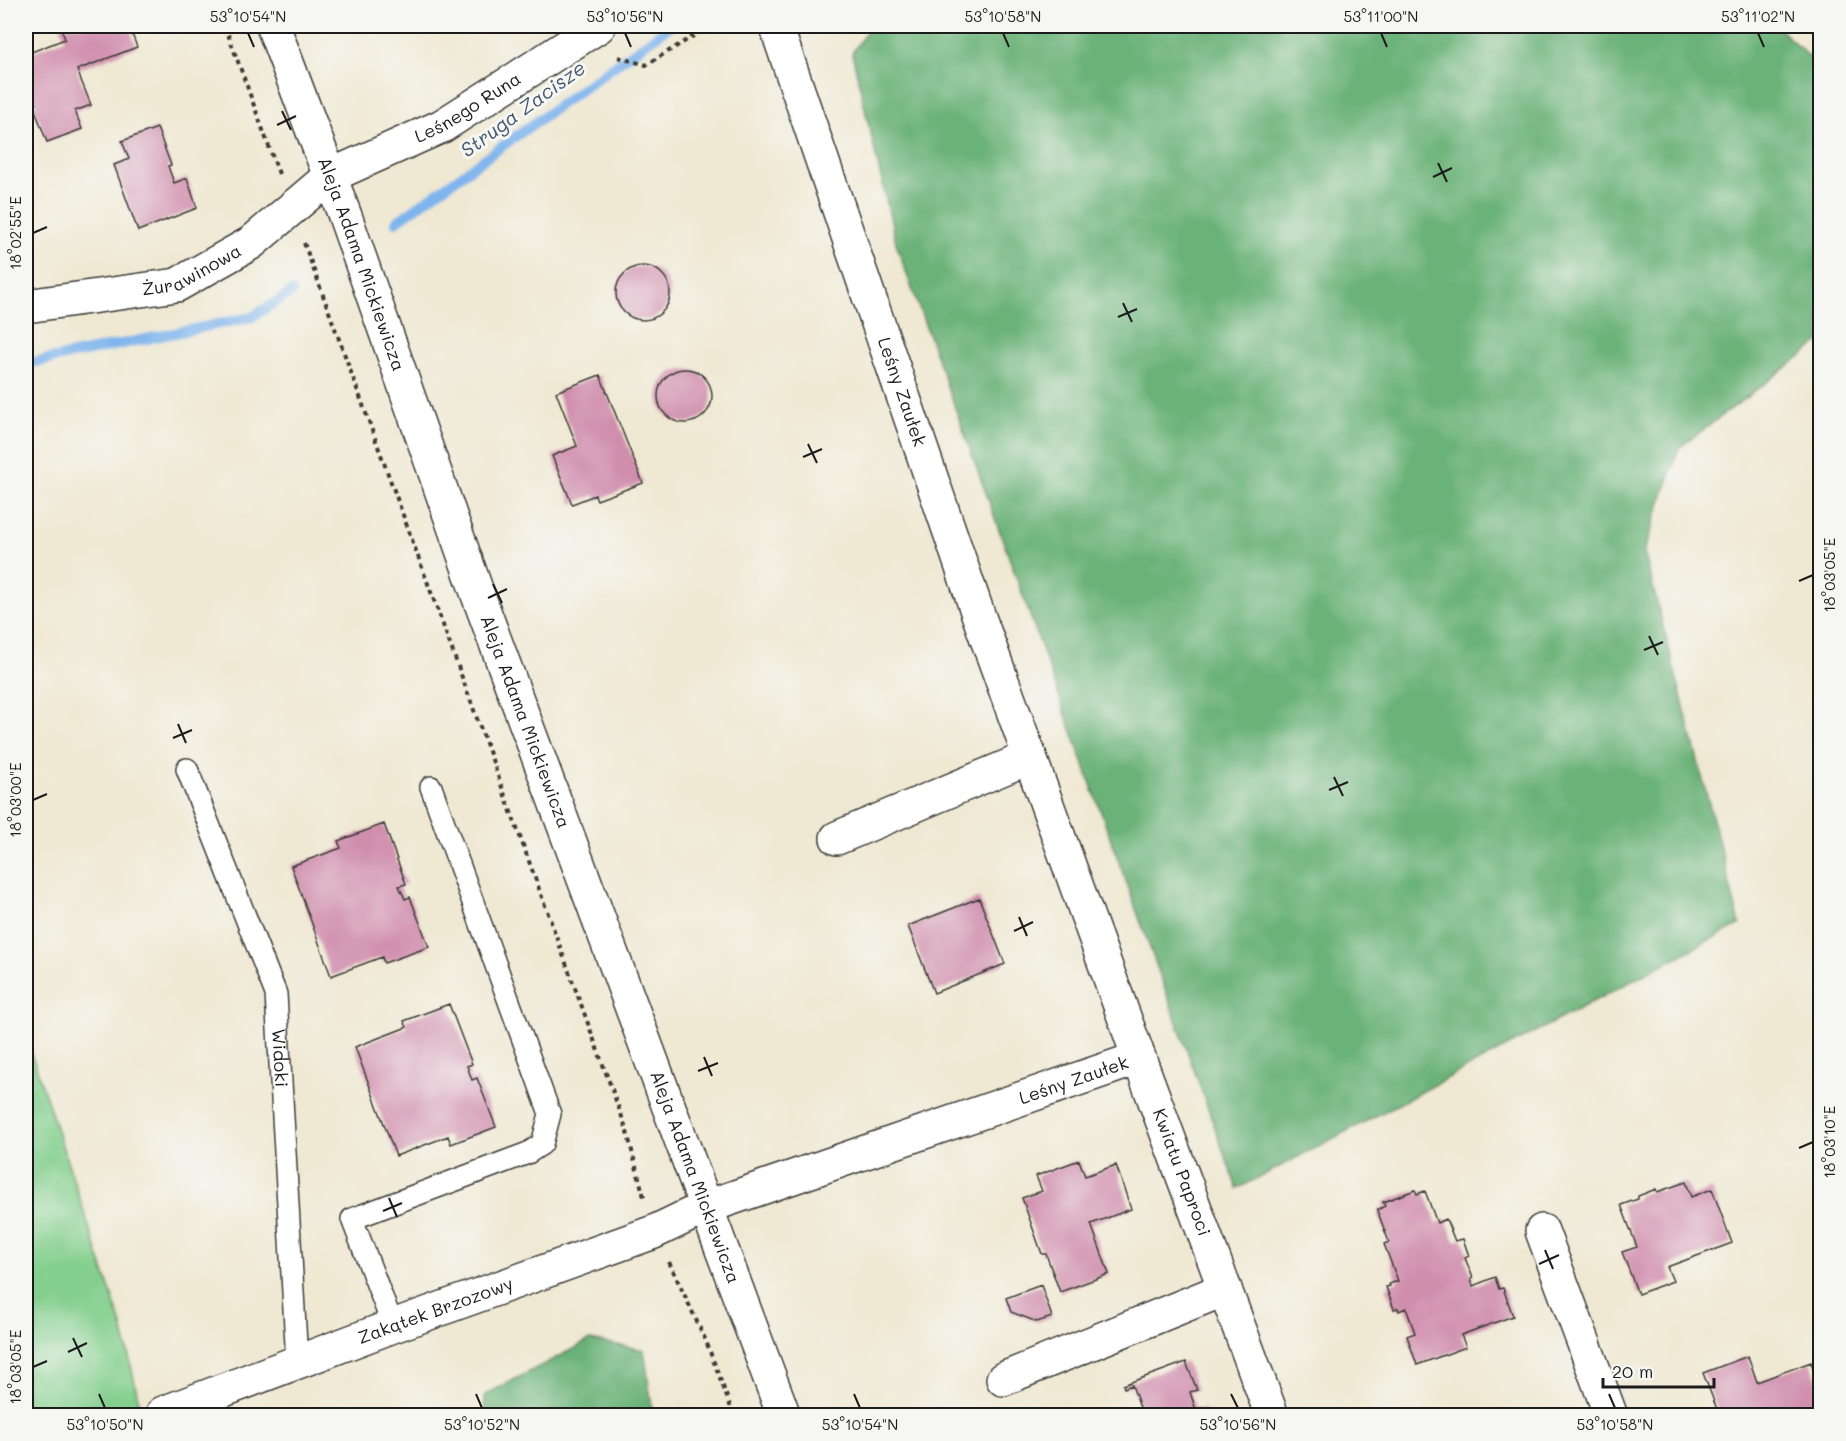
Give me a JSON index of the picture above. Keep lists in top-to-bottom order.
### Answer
{
  "streets": {
    "street": [
      "Leśnego Runa",
      "Aleja Adama Mickiewicza",
      "Żurawinowa",
      "Leśny Zaułek",
      "Kwiatu Paproci",
      "Zakątek Brzozowy"
    ],
    "lane": ["Widoki"]
  },
  "crossings": [
    ["Leśnego Runa", "Aleja Adama Mickiewicza"],
    ["Leśnego Runa", "Żurawinowa"],
    ["Aleja Adama Mickiewicza", "Żurawinowa"],
    ["Aleja Adama Mickiewicza", "Leśny Zaułek"],
    ["Aleja Adama Mickiewicza", "Zakątek Brzozowy"],
    ["Leśny Zaułek", "Kwiatu Paproci"],
    ["Leśny Zaułek", "Zakątek Brzozowy"],
    ["Widoki", "Zakątek Brzozowy"]
  ],
  "water": ["Struga Zacisze"],
  "scale_bar": "20 m",
  "coordinates": [
    "53°10'54\"N",
    "53°10'56\"N",
    "53°10'58\"N",
    "53°11'00\"N",
    "53°11'02\"N",
    "18°02'55\"E",
    "18°03'05\"E",
    "18°03'00\"E",
    "18°03'10\"E",
    "53°10'50\"N",
    "53°10'52\"N"
  ]
}
